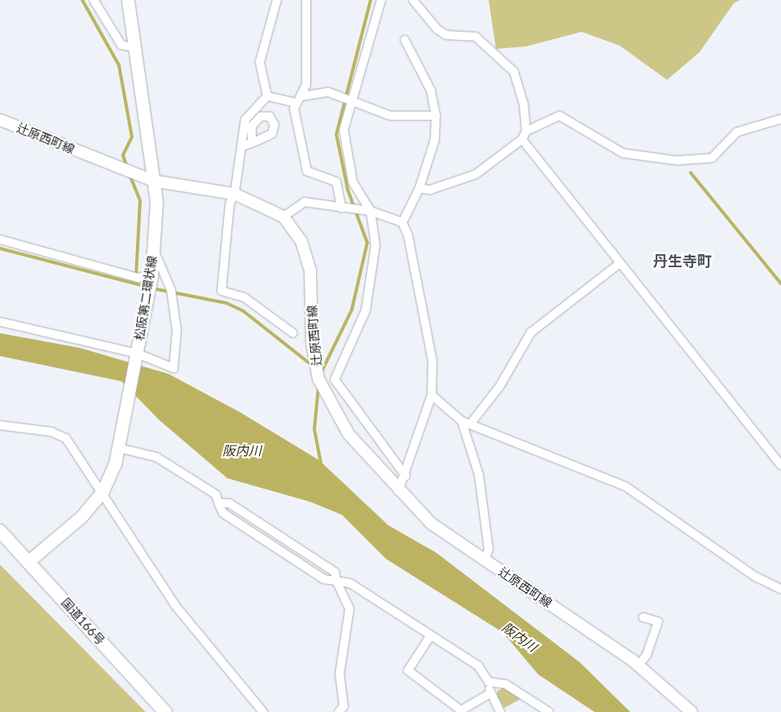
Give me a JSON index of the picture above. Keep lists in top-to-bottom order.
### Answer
{
  "streets": {
    "highway": ["国道166号"],
    "main road": ["辻原西町線", "松阪第二環状線"]
  },
  "crossings": [
    ["辻原西町線", "松阪第二環状線"],
    ["松阪第二環状線", "国道166号"]
  ],
  "districts": ["丹生寺町"],
  "water": ["阪内川"]
}
